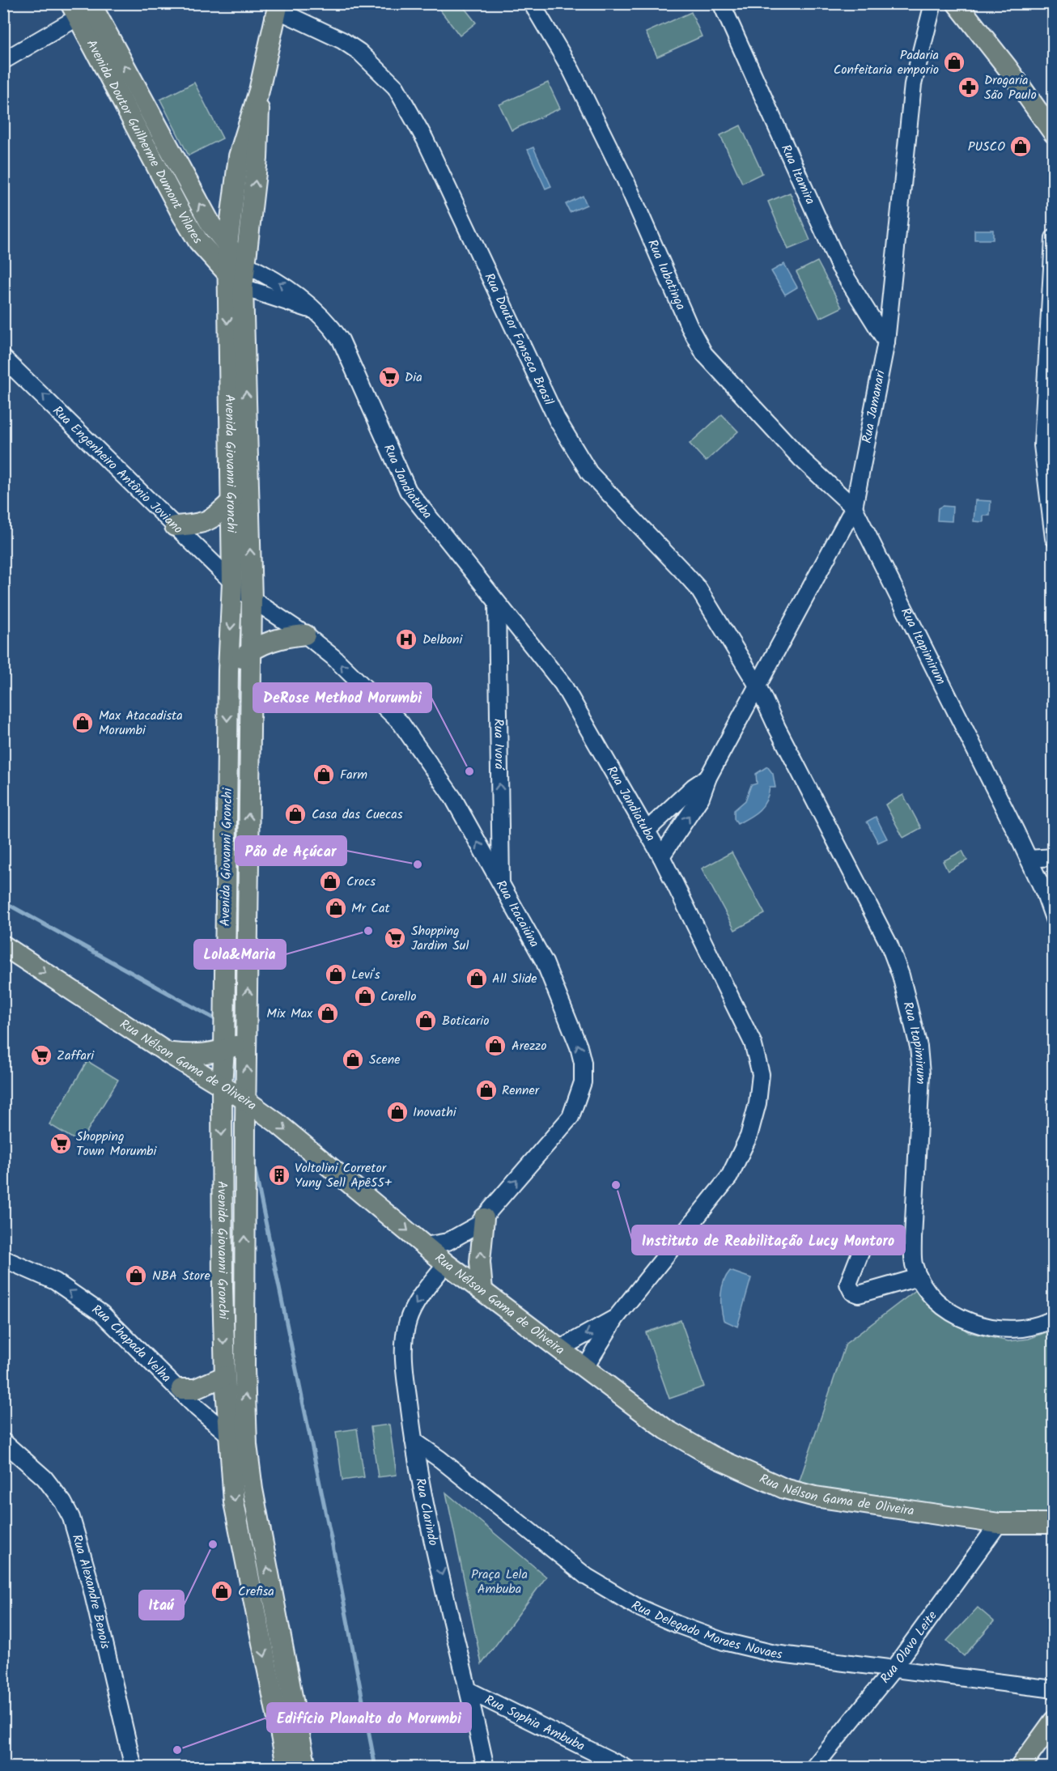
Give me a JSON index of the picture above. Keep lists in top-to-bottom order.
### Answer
{
  "streets": {
    "main road": ["Avenida Doutor Guilherme Dumont Vilares", "Avenida Giovanni Gronchi", "Rua Nélson Gama de Oliveira"],
    "street": [
      "Rua Itamira",
      "Rua Iubatinga",
      "Rua Doutor Fonseca Brasil",
      "Rua Jamanari",
      "Rua Engenheiro Antônio Joviano",
      "Rua Jandiatuba",
      "Rua Itapimirum",
      "Rua Ivorá",
      "Rua Itacaiúna",
      "Rua Chapada Velha",
      "Rua Clarindo",
      "Rua Alexandre Benois",
      "Rua Delegado Moraes Novaes",
      "Rua Olavo Leite",
      "Rua Sophia Ambuba"
    ]
  },
  "crossings": [
    ["Avenida Doutor Guilherme Dumont Vilares", "Avenida Giovanni Gronchi"],
    ["Avenida Doutor Guilherme Dumont Vilares", "Rua Jandiatuba"],
    ["Rua Itamira", "Rua Jamanari"],
    ["Rua Iubatinga", "Rua Jamanari"],
    ["Rua Iubatinga", "Rua Itapimirum"],
    ["Rua Doutor Fonseca Brasil", "Rua Jamanari"],
    ["Rua Doutor Fonseca Brasil", "Avenida Giovanni Gronchi"],
    ["Rua Doutor Fonseca Brasil", "Rua Itapimirum"],
    ["Rua Jamanari", "Rua Jandiatuba"],
    ["Rua Jamanari", "Rua Itapimirum"],
    ["Avenida Giovanni Gronchi", "Rua Engenheiro Antônio Joviano"],
    ["Avenida Giovanni Gronchi", "Rua Jandiatuba"],
    ["Avenida Giovanni Gronchi", "Rua Itacaiúna"],
    ["Avenida Giovanni Gronchi", "Rua Nélson Gama de Oliveira"],
    ["Avenida Giovanni Gronchi", "Rua Chapada Velha"],
    ["Rua Engenheiro Antônio Joviano", "Rua Itacaiúna"],
    ["Rua Jandiatuba", "Rua Ivorá"],
    ["Rua Jandiatuba", "Rua Nélson Gama de Oliveira"],
    ["Rua Ivorá", "Rua Itacaiúna"],
    ["Rua Itacaiúna", "Rua Nélson Gama de Oliveira"],
    ["Rua Nélson Gama de Oliveira", "Rua Clarindo"],
    ["Rua Nélson Gama de Oliveira", "Rua Olavo Leite"],
    ["Rua Clarindo", "Rua Delegado Moraes Novaes"],
    ["Rua Clarindo", "Rua Sophia Ambuba"],
    ["Rua Delegado Moraes Novaes", "Rua Olavo Leite"]
  ],
  "one_way": [
    "Rua Engenheiro Antônio Joviano",
    "Rua Ivorá",
    "Rua Itacaiúna",
    "Rua Chapada Velha",
    "Rua Clarindo"
  ],
  "parks": ["Praça Lela Ambuba"],
  "places": {
    "shop": [
      "Padaria Confeitaria emporio",
      "PUSCO",
      "Max Atacadista Morumbi",
      "Farm",
      "Casa das Cuecas",
      "Crocs",
      "Mr Cat",
      "Levi's",
      "All Slide",
      "Corello",
      "Mix Max",
      "Boticario",
      "Arezzo",
      "Scene",
      "Renner",
      "Inovathi",
      "NBA Store",
      "Crefisa"
    ],
    "pharmacy": ["Drogaria São Paulo"],
    "supermarket": [
      "Dia",
      "Shopping Jardim Sul",
      "Zaffari",
      "Shopping Town Morumbi"
    ],
    "hospital": ["Delboni"],
    "other": [
      "DeRose Method Morumbi",
      "Pão de Açúcar",
      "Lola&Maria",
      "Instituto de Reabilitação Lucy Montoro",
      "Itaú",
      "Edifício Planalto do Morumbi"
    ],
    "building": ["Voltolini Corretor Yuny Sell Apê55+"]
  }
}
